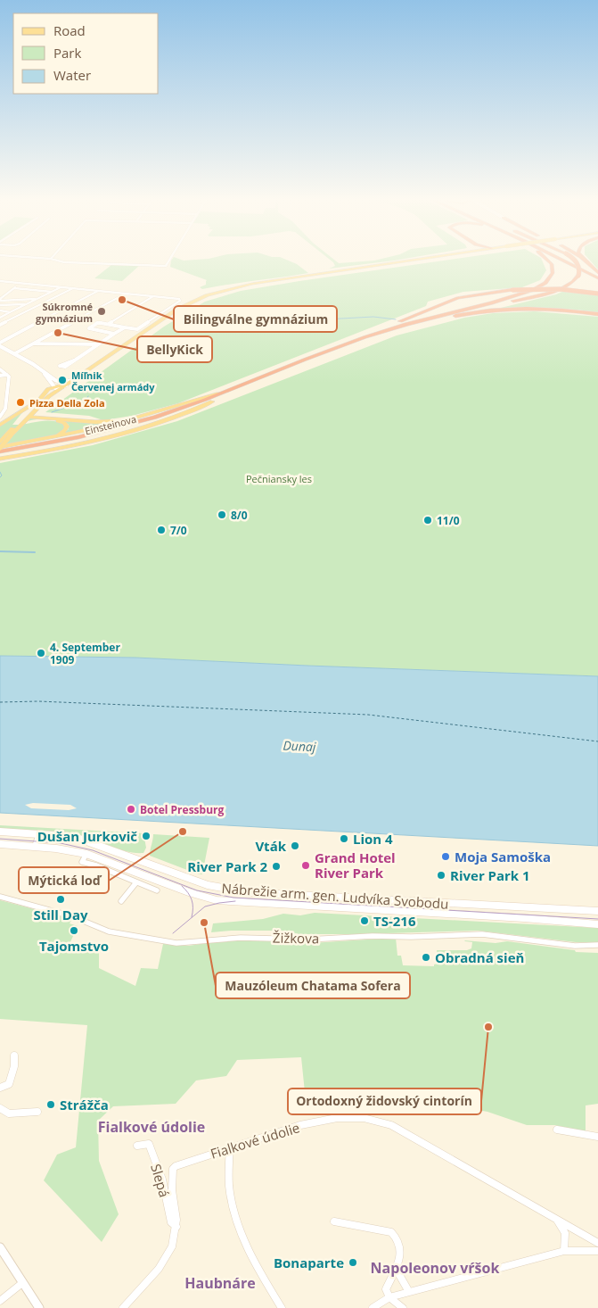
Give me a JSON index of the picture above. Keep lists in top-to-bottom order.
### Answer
{
  "streets": {
    "main road": ["Einsteinova", "Nábrežie arm. gen. Ludvíka Svobodu"],
    "street": ["Žižkova", "Fialkové údolie", "Slepá"]
  },
  "crossings": [
    ["Fialkové údolie", "Slepá"]
  ],
  "districts": ["Fialkové údolie", "Napoleonov vŕšok", "Haubnáre"],
  "water": ["Dunaj"],
  "parks": ["Pečniansky les"],
  "places": [
    "Bilingválne gymnázium",
    "Súkromné gymnázium",
    "BellyKick",
    "Míľnik Červenej armády",
    "Pizza Della Zola",
    "8/0",
    "11/0",
    "7/0",
    "4. September 1909",
    "Botel Pressburg",
    "Mýtická loď",
    "Dušan Jurkovič",
    "Lion 4",
    "Vták",
    "Moja Samoška",
    "Grand Hotel River Park",
    "River Park 2",
    "River Park 1",
    "Still Day",
    "TS-216",
    "Mauzóleum Chatama Sofera",
    "Tajomstvo",
    "Obradná sieň",
    "Ortodoxný židovský cintorín",
    "Strážča",
    "Bonaparte"
  ],
  "legend": ["Road", "Park", "Water"]
}
